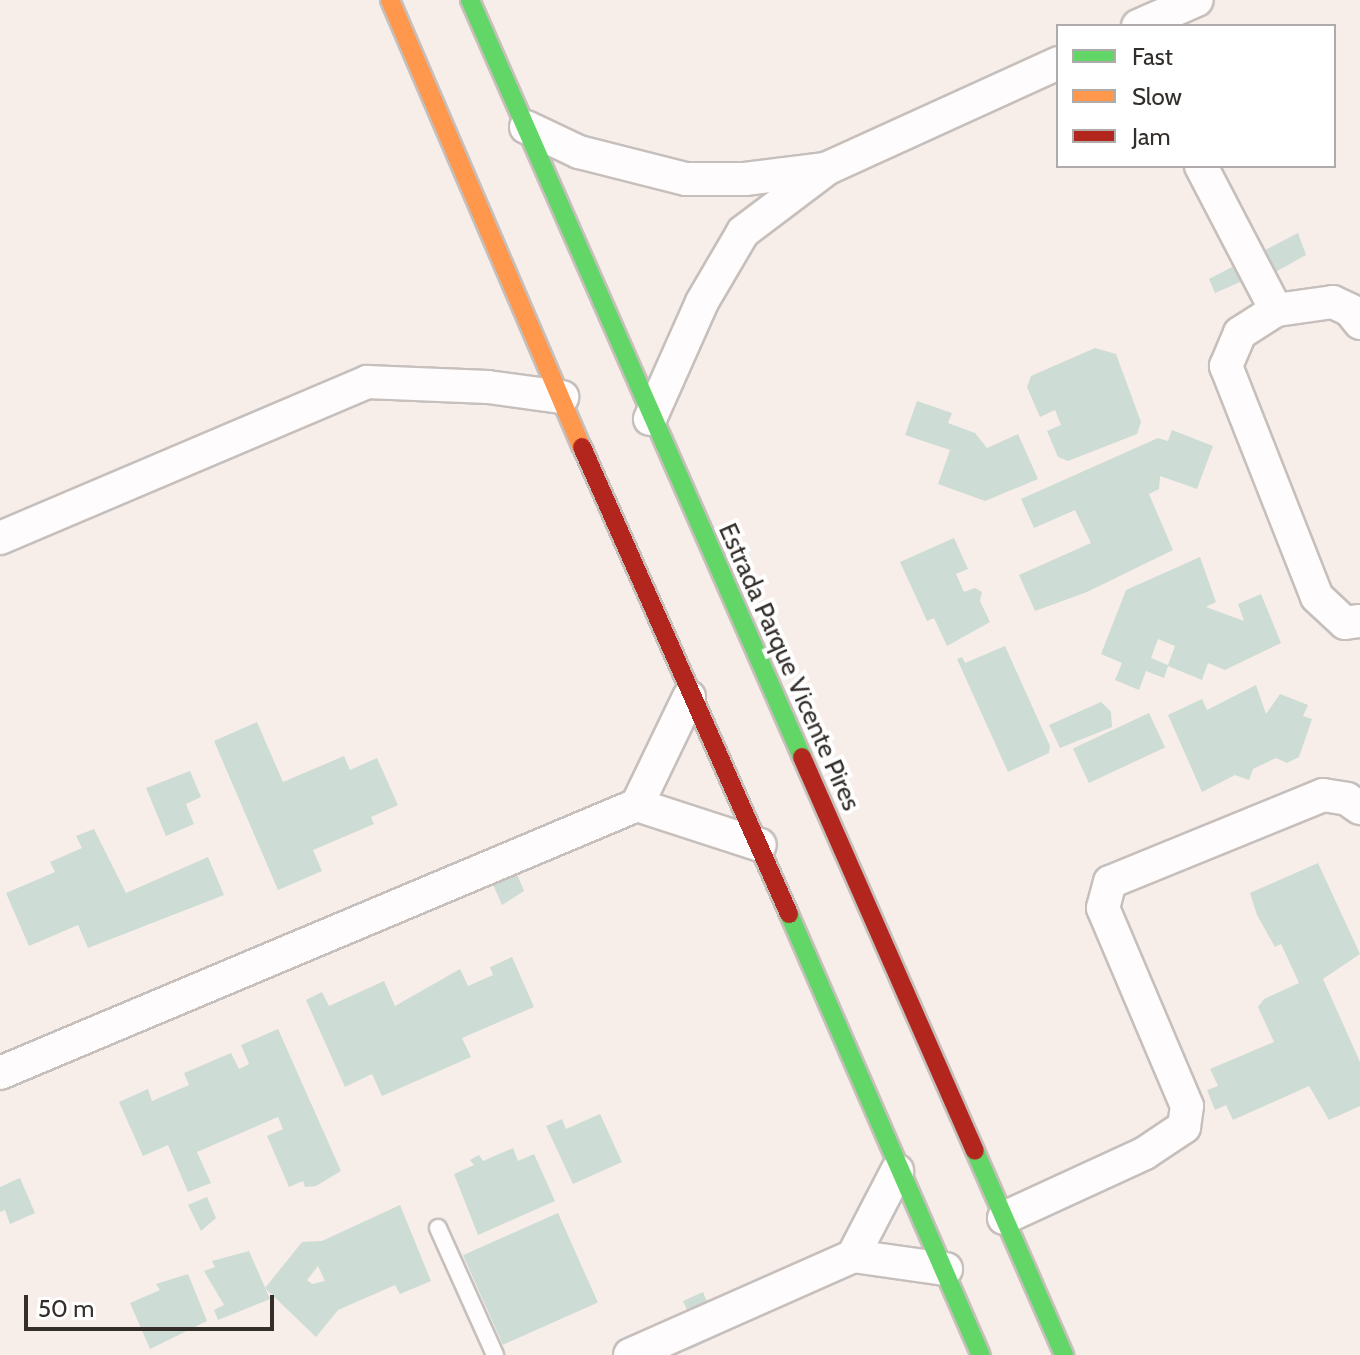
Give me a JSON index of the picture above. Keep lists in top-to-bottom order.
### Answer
{
  "streets": {
    "main road": ["Estrada Parque Vicente Pires"]
  },
  "legend": ["Fast", "Slow", "Jam"],
  "scale_bar": "50 m"
}
